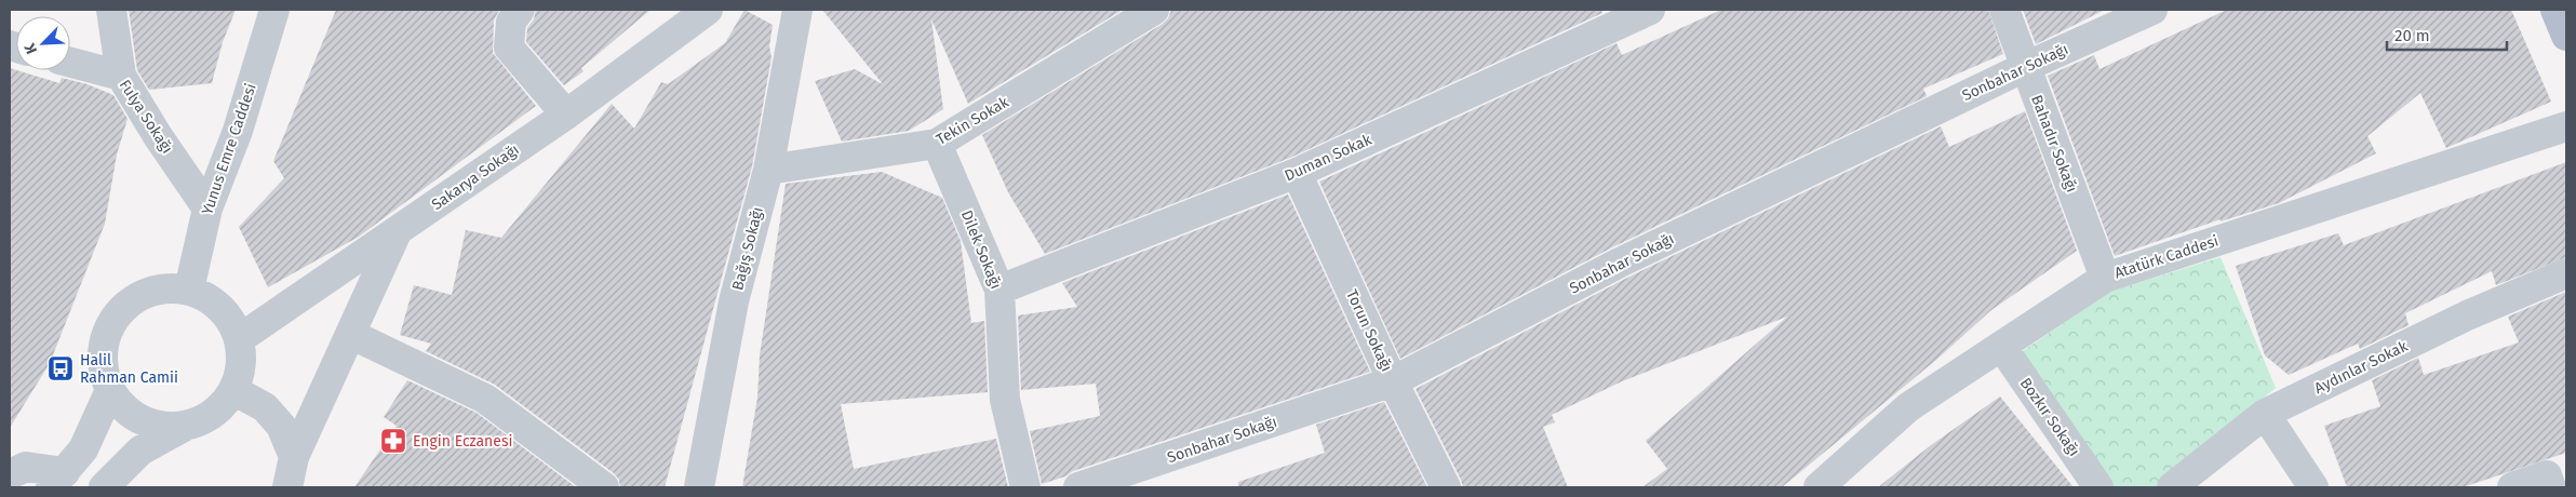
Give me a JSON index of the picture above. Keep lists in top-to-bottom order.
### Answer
{
  "streets": {
    "street": [
      "Sonbahar Sokağı",
      "Fulya Sokağı",
      "Tekin Sokak",
      "Bahadır Sokağı",
      "Yunus Emre Caddesi",
      "Duman Sokak",
      "Sakarya Sokağı",
      "Bağış Sokağı",
      "Dilek Sokağı",
      "Atatürk Caddesi",
      "Torun Sokağı",
      "Aydınlar Sokak",
      "Bozkır Sokağı"
    ]
  },
  "crossings": [
    ["Sonbahar Sokağı", "Bahadır Sokağı"],
    ["Sonbahar Sokağı", "Torun Sokağı"],
    ["Fulya Sokağı", "Yunus Emre Caddesi"],
    ["Tekin Sokak", "Bağış Sokağı"],
    ["Tekin Sokak", "Dilek Sokağı"],
    ["Bahadır Sokağı", "Atatürk Caddesi"],
    ["Yunus Emre Caddesi", "Sakarya Sokağı"],
    ["Duman Sokak", "Dilek Sokağı"],
    ["Duman Sokak", "Torun Sokağı"],
    ["Atatürk Caddesi", "Bozkır Sokağı"]
  ],
  "places": {
    "bus stop": ["Halil Rahman Camii"],
    "pharmacy": ["Engin Eczanesi"]
  },
  "scale_bar": "20 m",
  "north": "bottom left"
}
